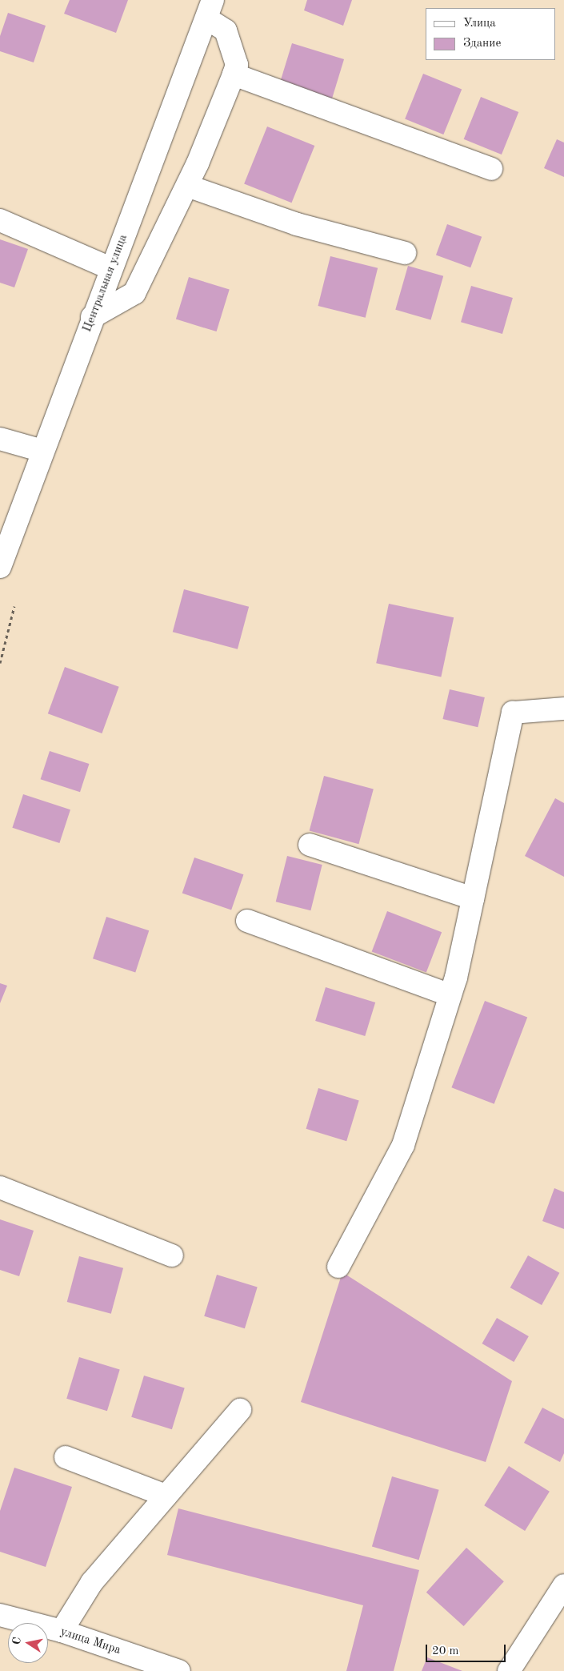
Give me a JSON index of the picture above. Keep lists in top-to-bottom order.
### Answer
{
  "streets": {
    "street": ["Центральная улица", "улица Мира"]
  },
  "legend": ["Улица", "Здание"],
  "scale_bar": "20 m",
  "north": "left"
}
